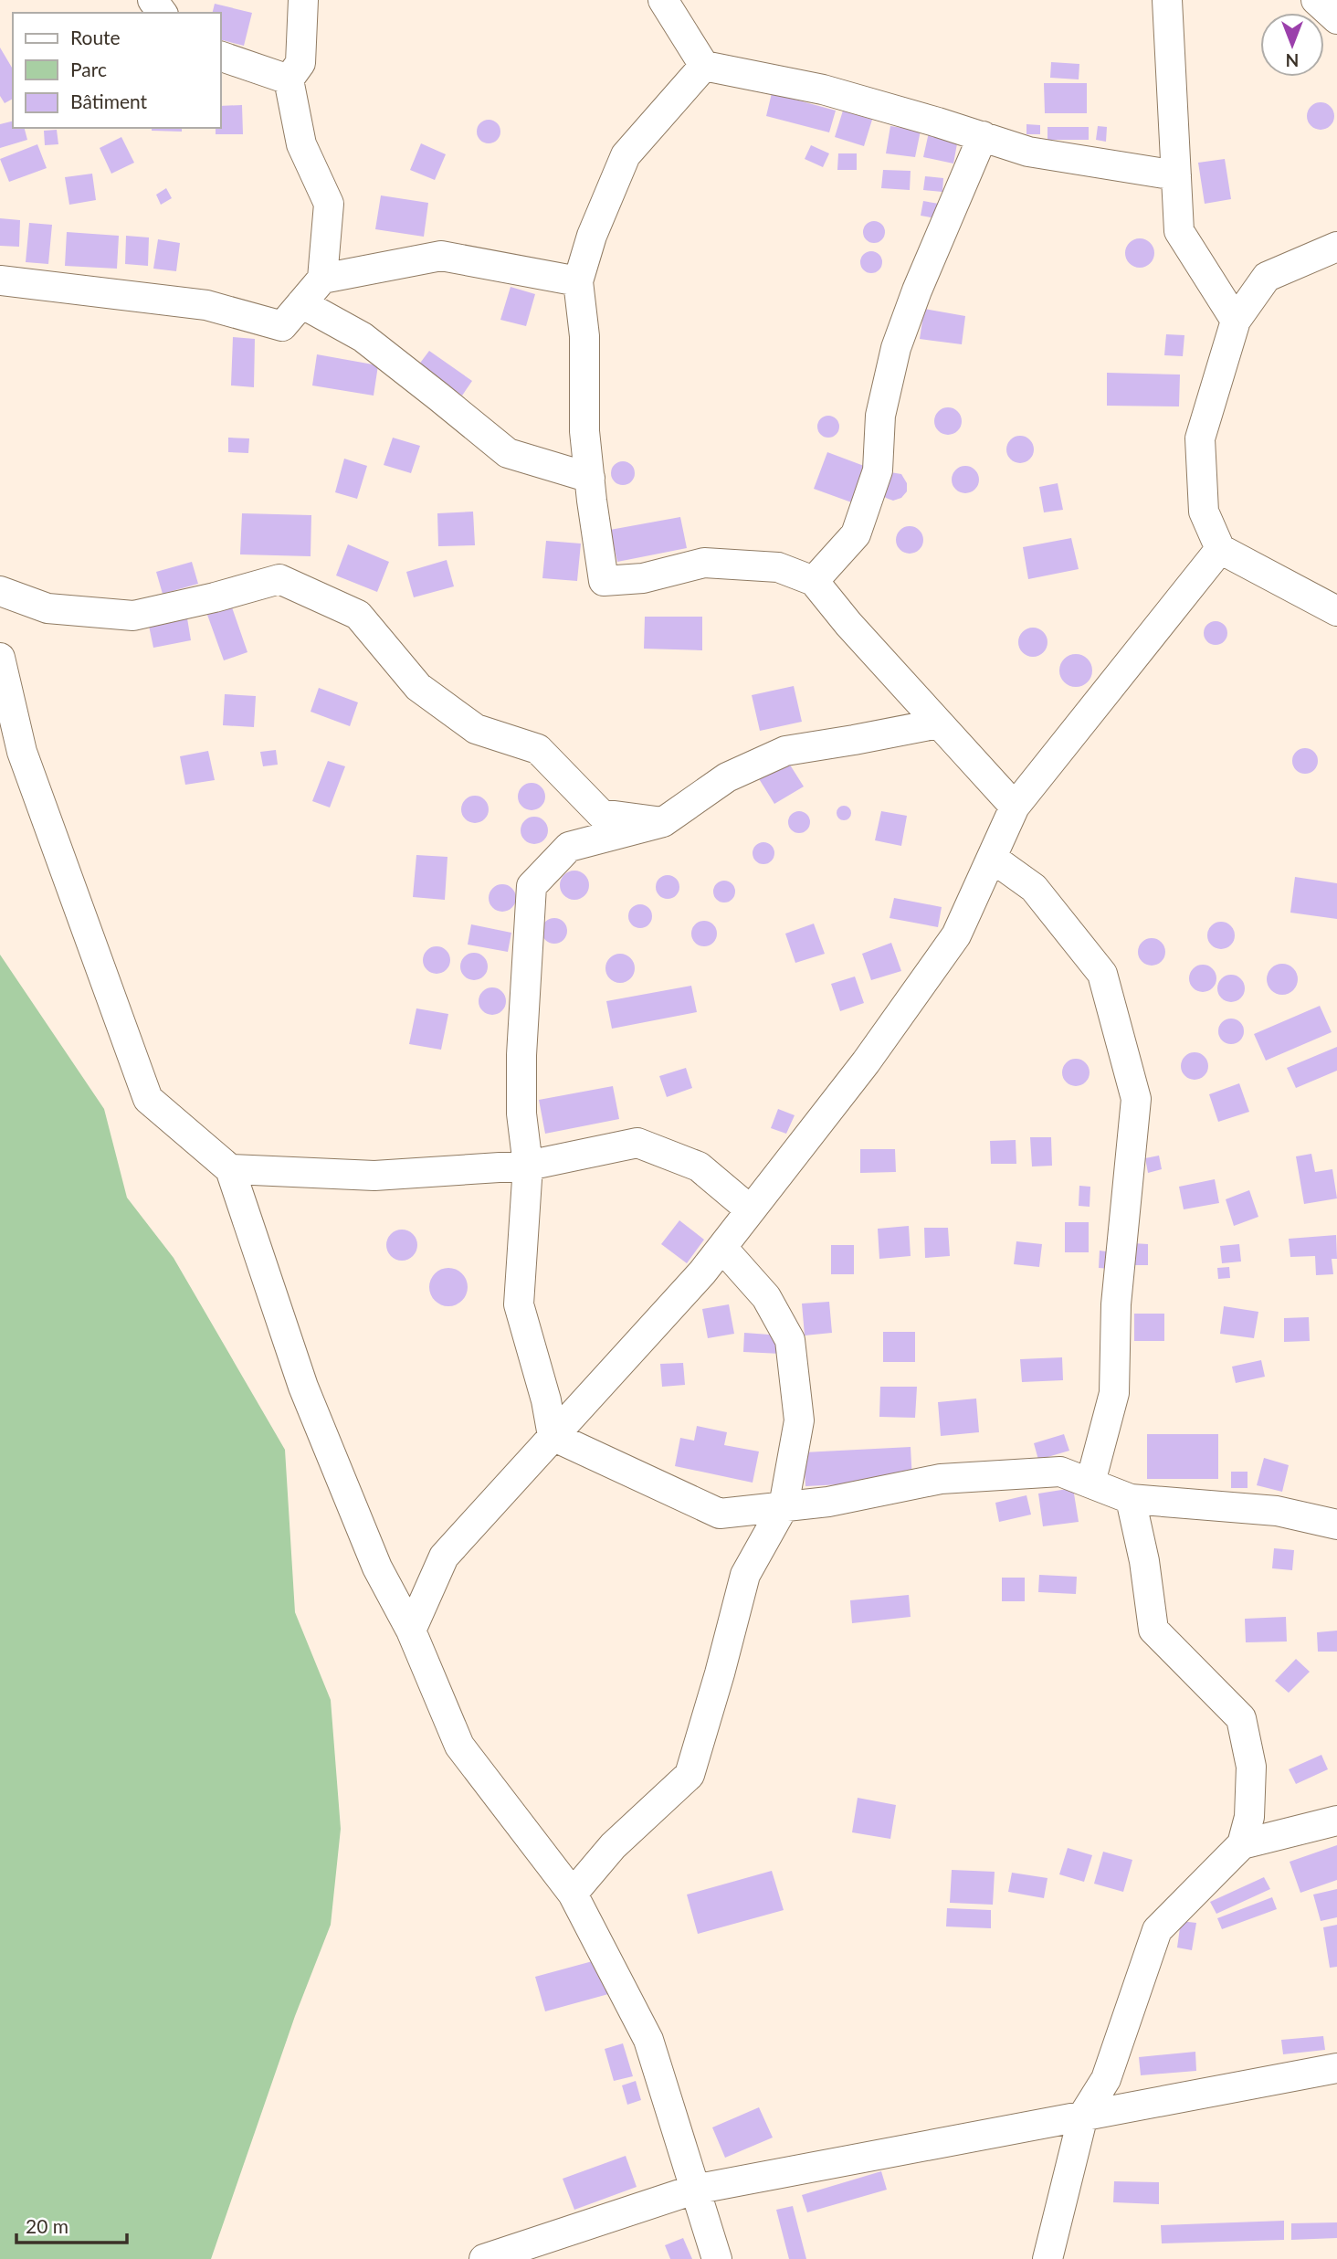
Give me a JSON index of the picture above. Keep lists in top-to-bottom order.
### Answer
{
  "legend": ["Route", "Parc", "Bâtiment"],
  "scale_bar": "20 m",
  "north": "bottom"
}
